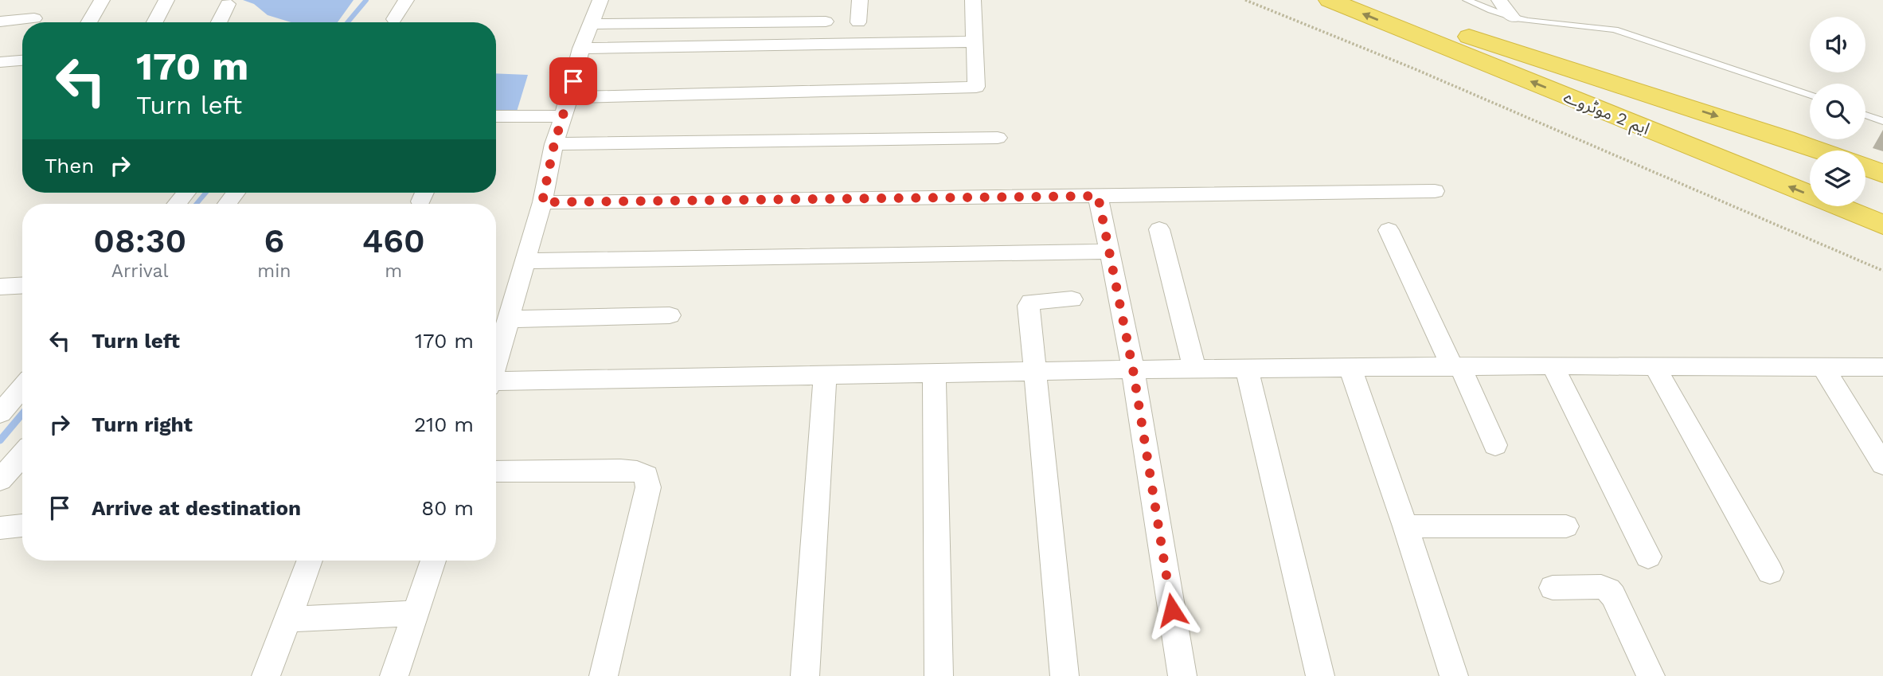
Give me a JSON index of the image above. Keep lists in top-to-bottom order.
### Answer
{
  "streets": {
    "highway": ["ایم 2 موٹروے"]
  },
  "page": {
    "turn": ["170 m", "Turn left"],
    "then": "Then",
    "eta": [
      "08:30",
      "Arrival",
      "6",
      "min",
      "460",
      "m"
    ],
    "list": [
      {
        "name": "Turn left",
        "value": "170 m"
      },
      {
        "name": "Turn right",
        "value": "210 m"
      },
      {
        "name": "Arrive at destination",
        "value": "80 m"
      }
    ]
  }
}
